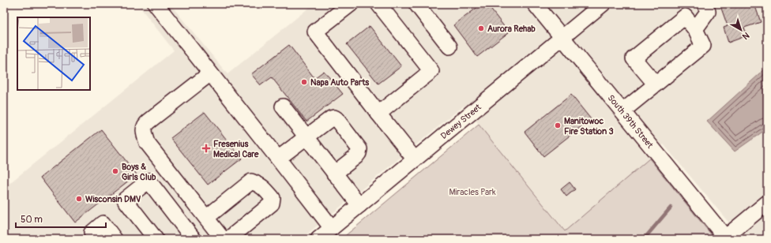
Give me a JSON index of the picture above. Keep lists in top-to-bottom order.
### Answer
{
  "streets": {
    "street": ["Dewey Street", "South 39th Street"]
  },
  "crossings": [
    ["Dewey Street", "South 39th Street"]
  ],
  "parks": ["Miracles Park"],
  "places": {
    "other": [
      "Aurora Rehab",
      "Napa Auto Parts",
      "Manitowoc Fire Station 3",
      "Boys & Girls Club",
      "Wisconsin DMV"
    ],
    "health": ["Fresenius Medical Care"]
  },
  "scale_bar": "50 m",
  "north": "bottom right"
}
